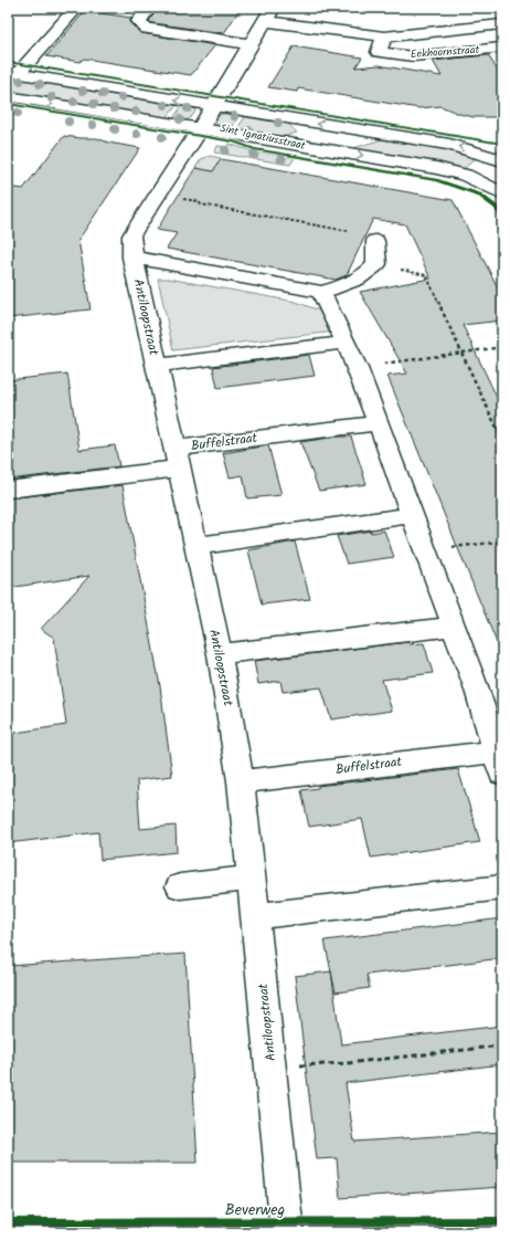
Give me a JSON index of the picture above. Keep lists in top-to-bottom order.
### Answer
{
  "streets": {
    "street": [
      "Eekhoornstraat",
      "Sint Ignatiusstraat",
      "Antiloopstraat",
      "Buffelstraat"
    ],
    "cycle path": ["Beverweg"]
  },
  "crossings": [
    ["Eekhoornstraat", "Sint Ignatiusstraat"],
    ["Eekhoornstraat", "Antiloopstraat"],
    ["Sint Ignatiusstraat", "Antiloopstraat"],
    ["Antiloopstraat", "Buffelstraat"]
  ]
}
